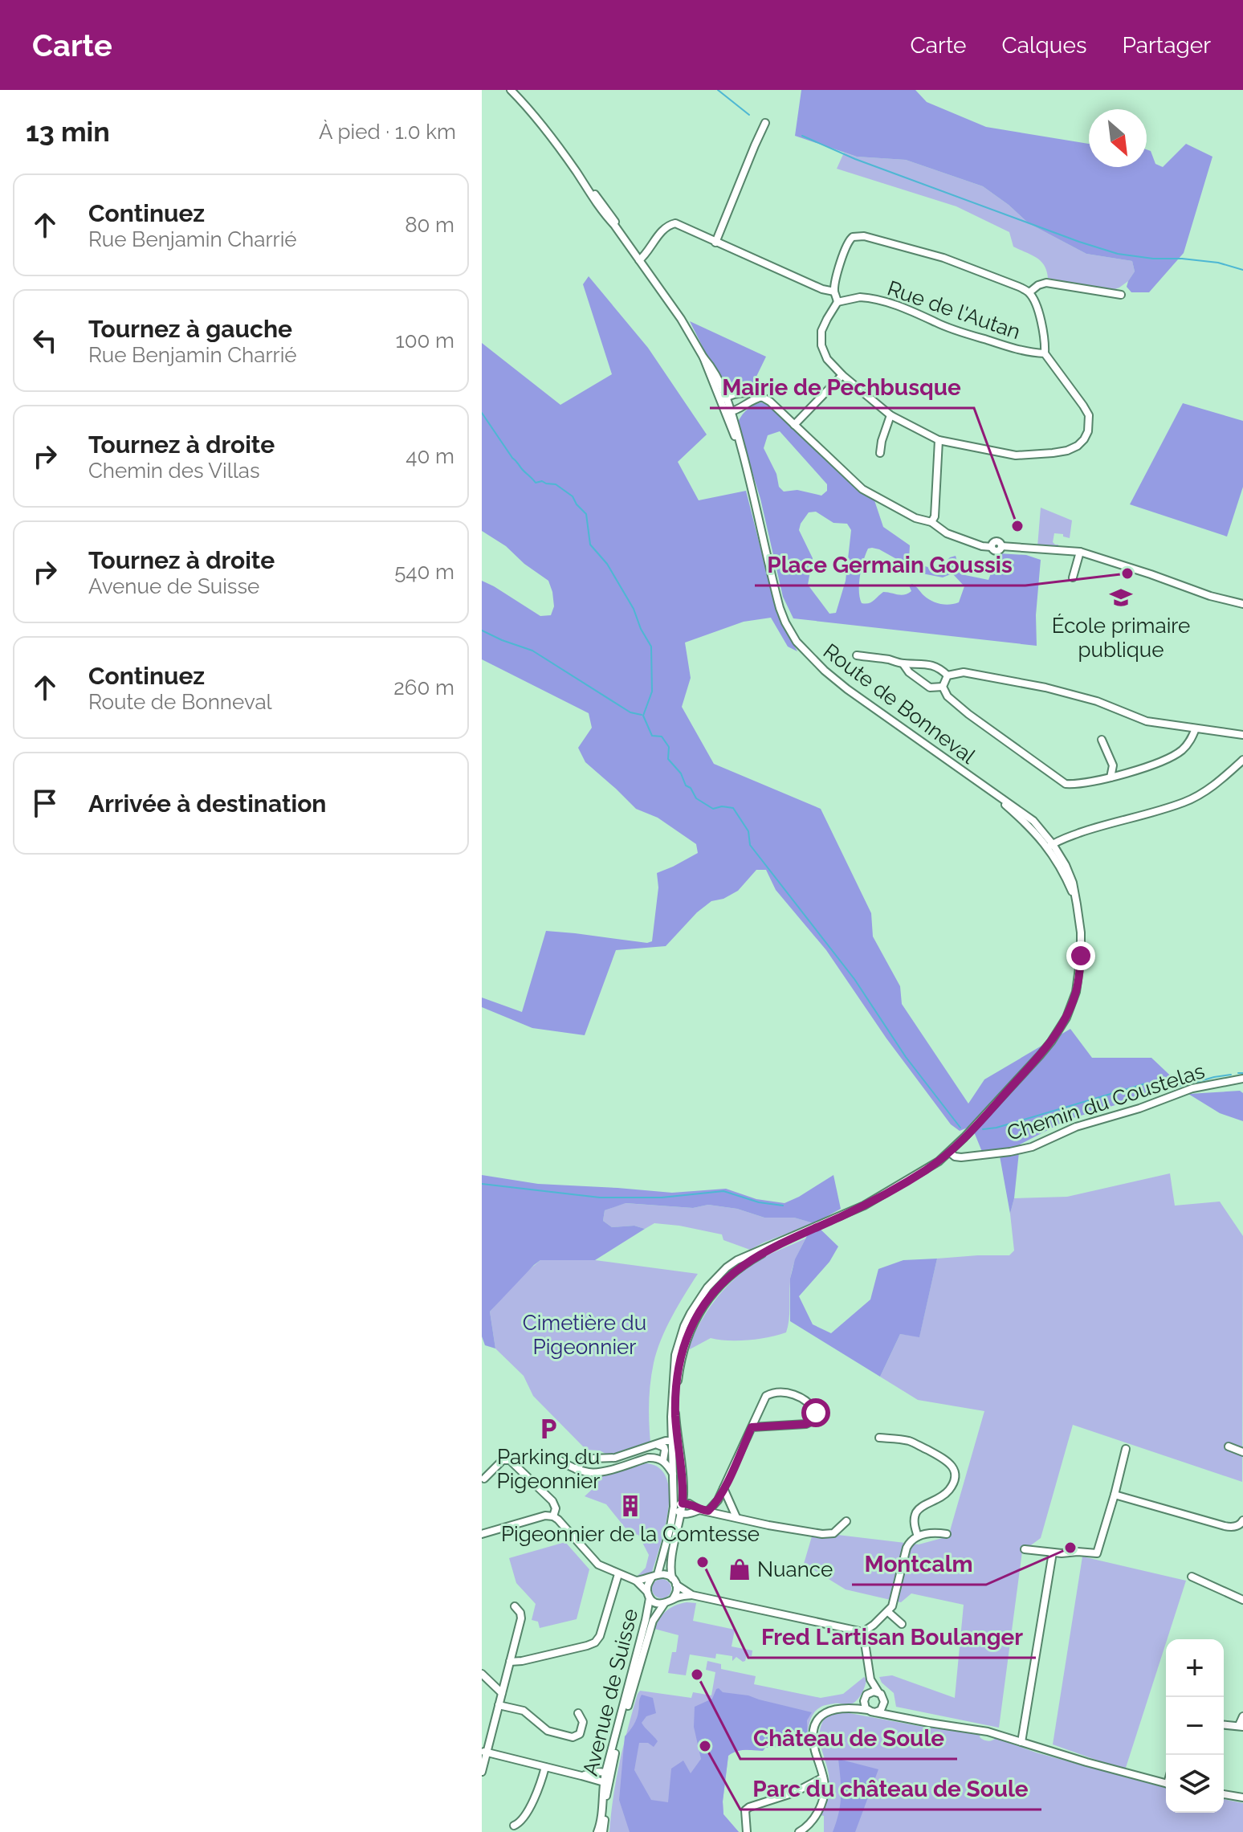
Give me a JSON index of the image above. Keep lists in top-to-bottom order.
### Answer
{
  "streets": {
    "street": [
      "Rue de l'Autan",
      "Route de Bonneval",
      "Chemin du Coustelas",
      "Avenue de Suisse"
    ]
  },
  "crossings": [
    ["Route de Bonneval", "Chemin du Coustelas"]
  ],
  "parks": ["Cimetière du Pigeonnier"],
  "places": {
    "other": [
      "Mairie de Pechbusque",
      "Place Germain Goussis",
      "Montcalm",
      "Fred L'artisan Boulanger",
      "Château de Soule",
      "Parc du château de Soule"
    ],
    "school or university": ["École primaire publique"],
    "parking": ["Parking du Pigeonnier"],
    "building": ["Pigeonnier de la Comtesse"],
    "shop": ["Nuance"]
  },
  "north": "bottom right",
  "page": {
    "header": "Carte",
    "nav": ["Carte", "Calques", "Partager"],
    "heading": ["13 min", "À pied · 1.0 km"],
    "list": [
      ["Continuez", "Rue Benjamin Charrié", "80 m"],
      ["Tournez à gauche", "Rue Benjamin Charrié", "100 m"],
      ["Tournez à droite", "Chemin des Villas", "40 m"],
      ["Tournez à droite", "Avenue de Suisse", "540 m"],
      ["Continuez", "Route de Bonneval", "260 m"],
      "Arrivée à destination"
    ],
    "map_buttons": ["+", "−"]
  }
}
